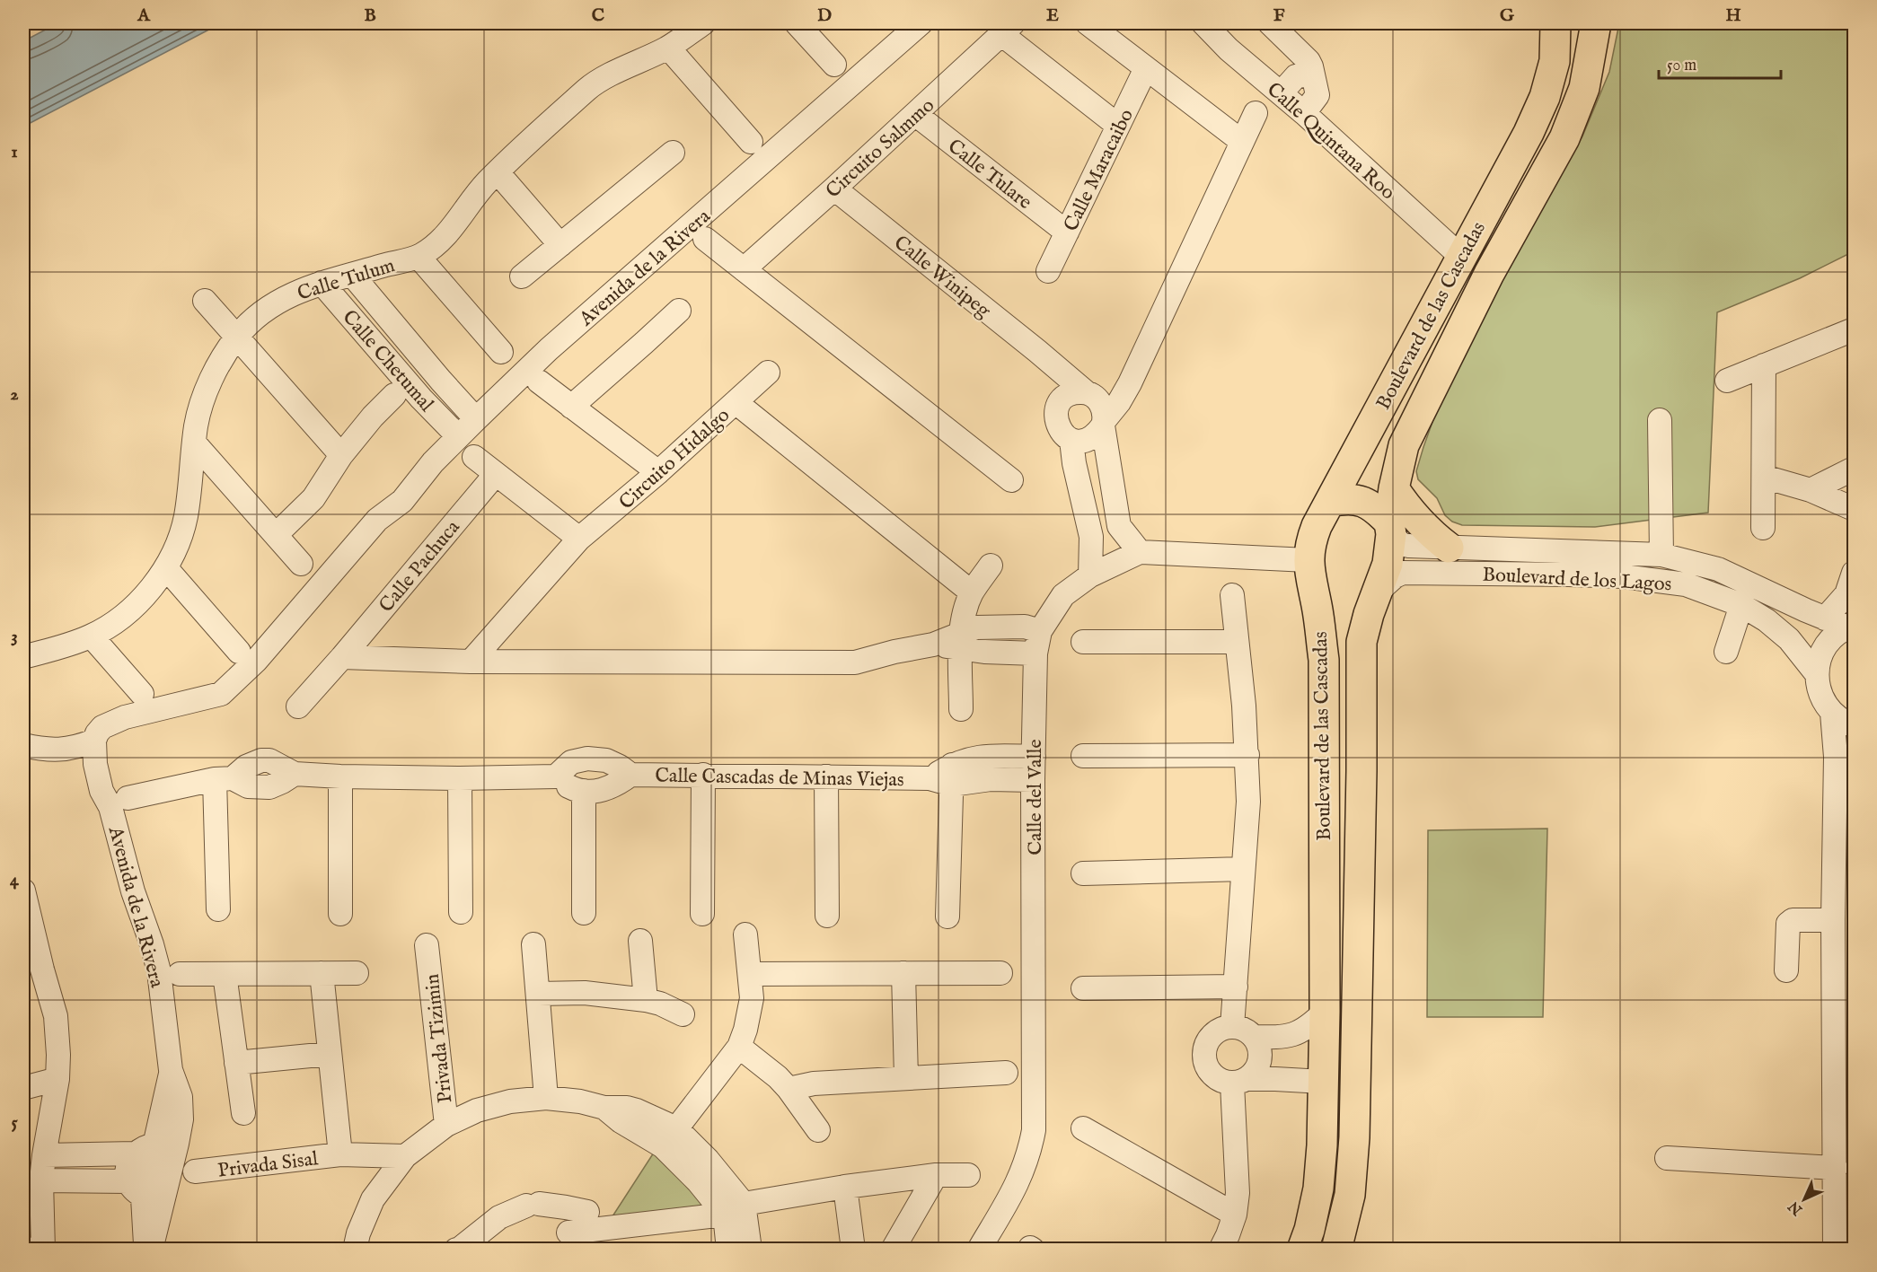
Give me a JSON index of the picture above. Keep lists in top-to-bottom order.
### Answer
{
  "streets": {
    "main road": ["Boulevard de las Cascadas"],
    "street": [
      "Calle Quintana Roo",
      "Circuito Salmmo",
      "Calle Maracaibo",
      "Calle Tulare",
      "Avenida de la Rivera",
      "Calle Winipeg",
      "Calle Tulum",
      "Calle Chetumal",
      "Circuito Hidalgo",
      "Calle Pachuca",
      "Boulevard de los Lagos",
      "Calle Cascadas de Minas Viejas",
      "Calle del Valle",
      "Privada Tizimin",
      "Privada Sisal"
    ]
  },
  "crossings": [
    ["Calle Quintana Roo", "Boulevard de las Cascadas"],
    ["Circuito Salmmo", "Calle Tulare"],
    ["Circuito Salmmo", "Calle Winipeg"],
    ["Calle Maracaibo", "Calle Tulare"],
    ["Avenida de la Rivera", "Calle Chetumal"],
    ["Calle Tulum", "Calle Chetumal"],
    ["Boulevard de las Cascadas", "Boulevard de los Lagos"],
    ["Boulevard de las Cascadas", "Calle del Valle"],
    ["Boulevard de los Lagos", "Calle del Valle"],
    ["Calle Cascadas de Minas Viejas", "Calle del Valle"]
  ],
  "scale_bar": "50 m",
  "north": "bottom left",
  "grid": {
    "columns": [
      "A",
      "B",
      "C",
      "D",
      "E",
      "F",
      "G",
      "H"
    ],
    "rows": [
      "1",
      "2",
      "3",
      "4",
      "5"
    ]
  }
}
